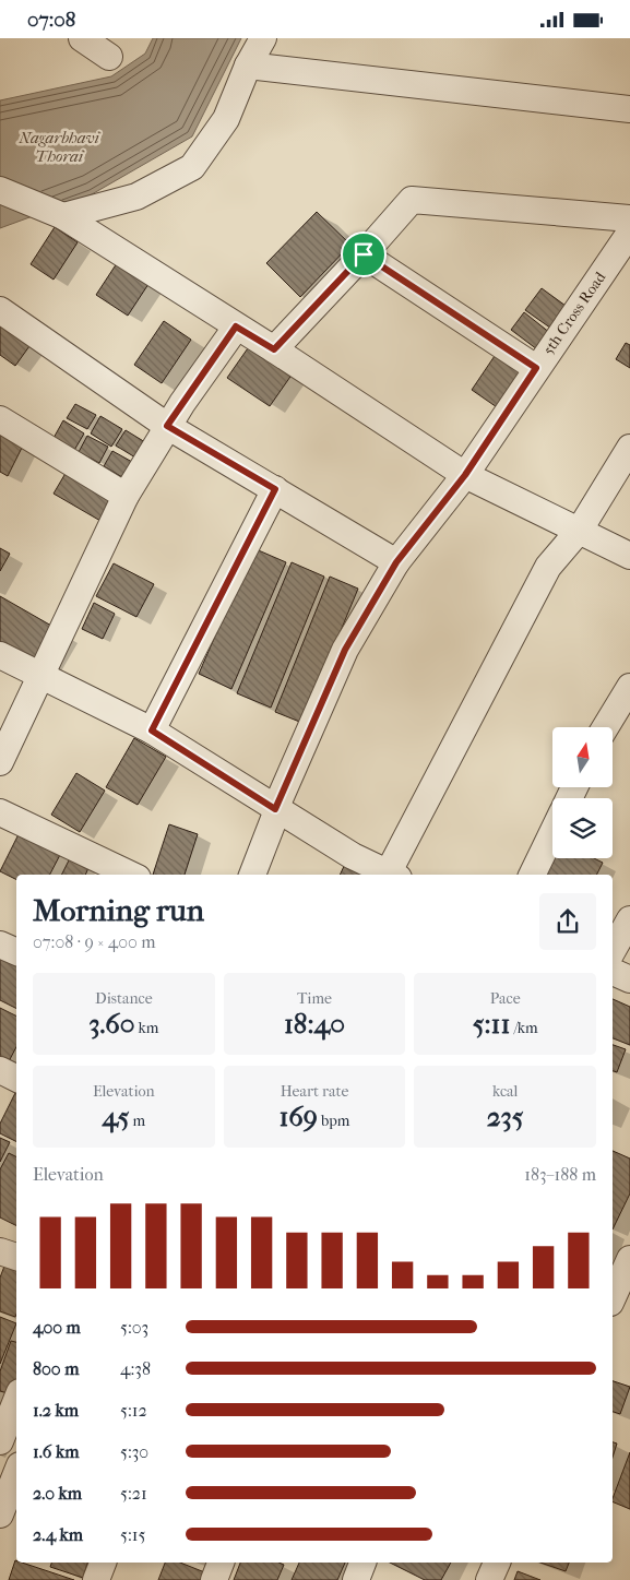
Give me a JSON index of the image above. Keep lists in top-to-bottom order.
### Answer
{
  "streets": {
    "street": ["5th Cross Road"]
  },
  "water": ["Nagarbhavi Thorai"],
  "north": "top",
  "page": {
    "status": "07:08",
    "heading": ["Morning run", "07:08 · 9 × 400 m"],
    "stats": [
      ["Distance", "3.60 km"],
      ["Time", "18:40"],
      ["Pace", "5:11 /km"],
      ["Elevation", "45 m"],
      ["Heart rate", "169 bpm"],
      ["kcal", "235"]
    ],
    "chart": ["Elevation", "183–188 m"],
    "list": [
      {
        "name": "400 m",
        "note": "5:03"
      },
      {
        "name": "800 m",
        "note": "4:38"
      },
      {
        "name": "1.2 km",
        "note": "5:12"
      },
      {
        "name": "1.6 km",
        "note": "5:30"
      },
      {
        "name": "2.0 km",
        "note": "5:21"
      },
      {
        "name": "2.4 km",
        "note": "5:15"
      }
    ]
  }
}
